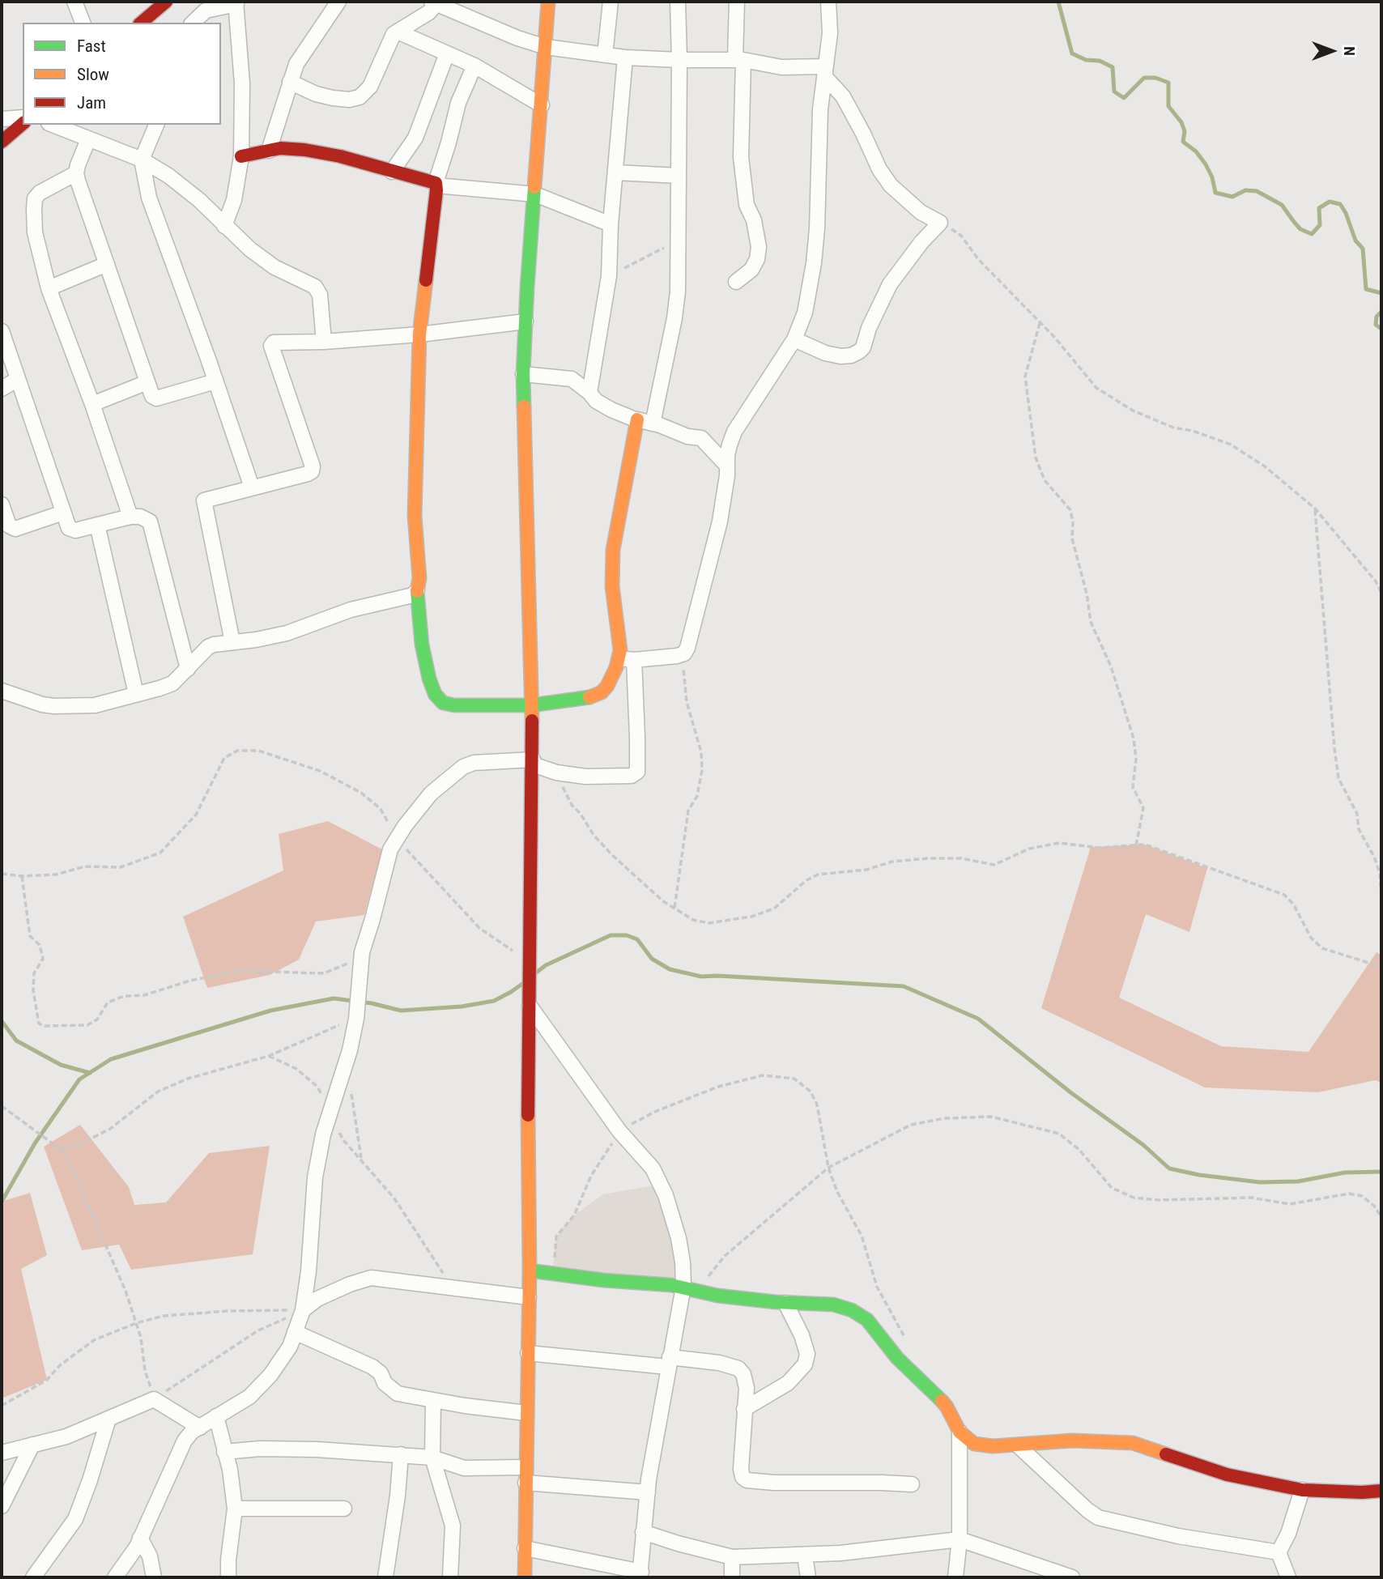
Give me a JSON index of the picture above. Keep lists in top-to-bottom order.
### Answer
{
  "legend": ["Fast", "Slow", "Jam"],
  "north": "right"
}
